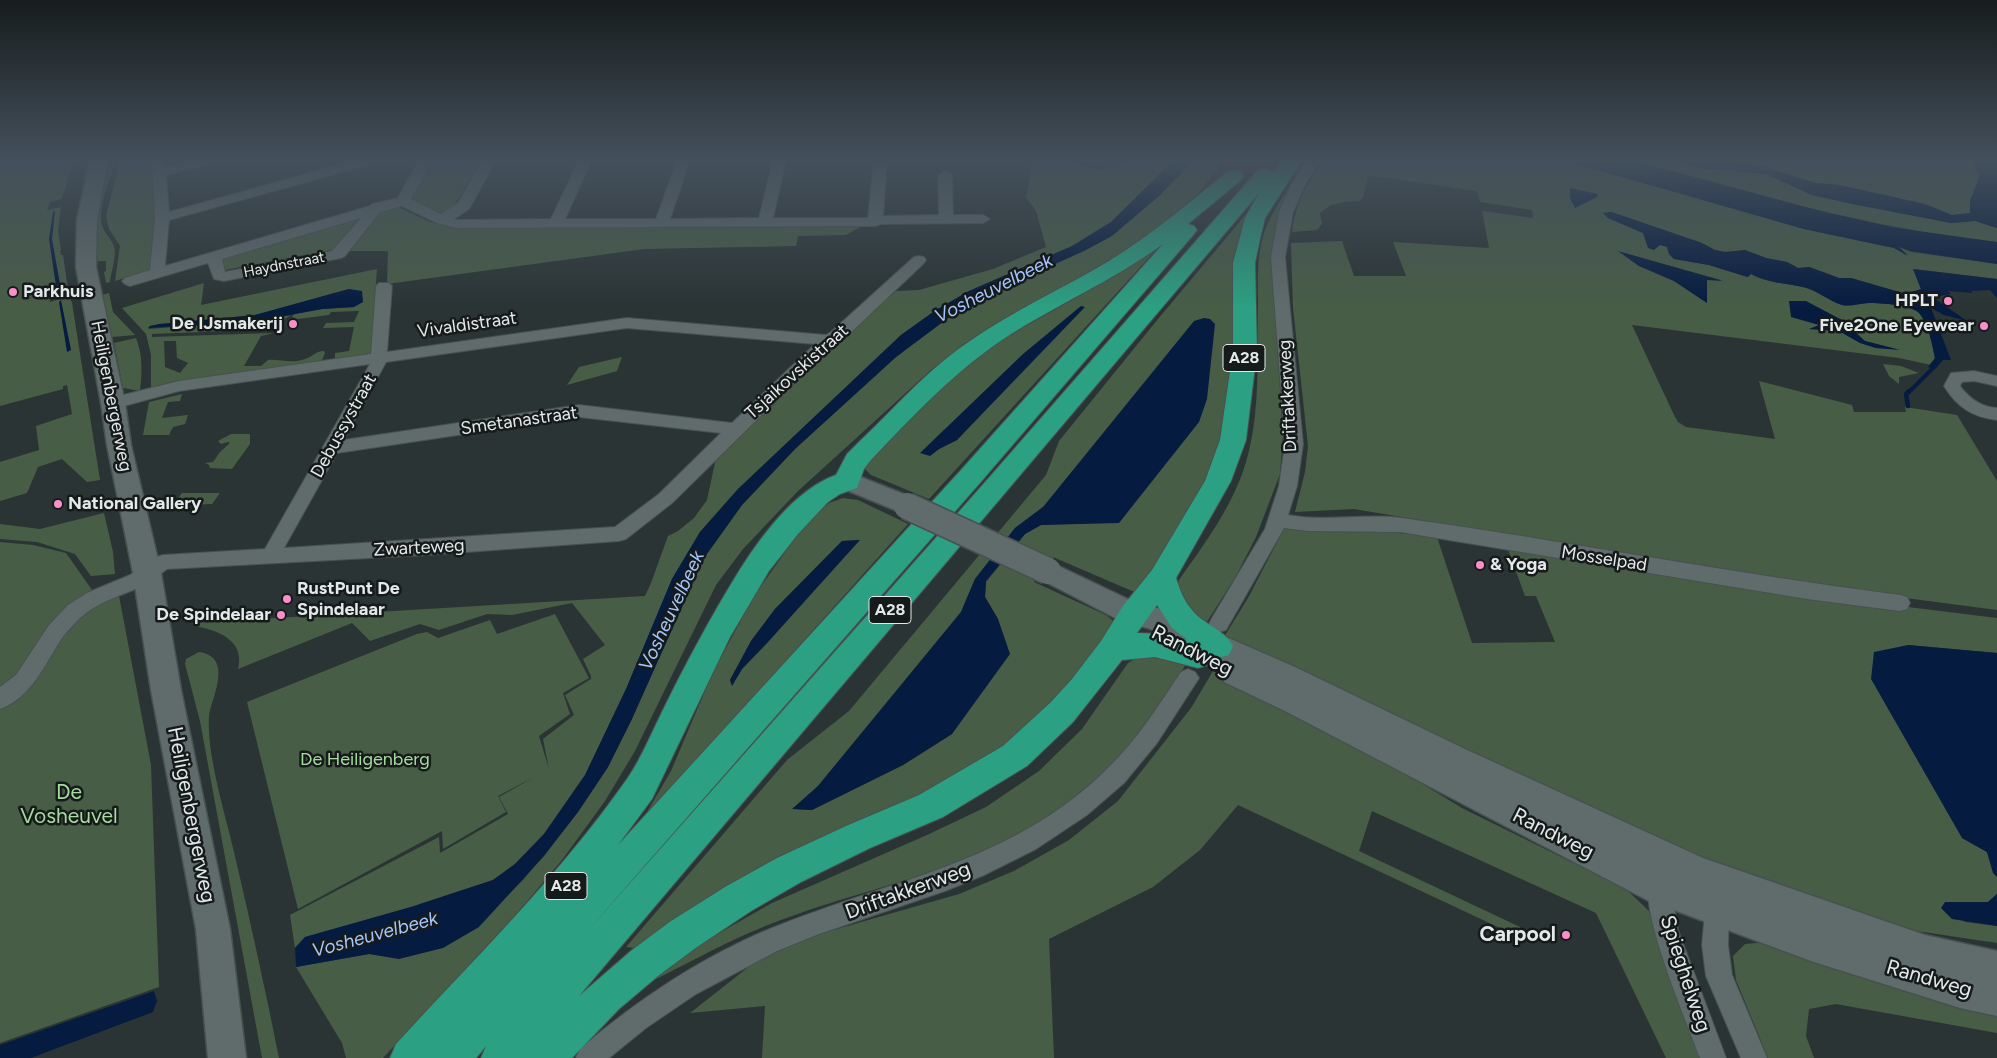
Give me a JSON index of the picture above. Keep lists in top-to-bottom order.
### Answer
{
  "streets": {
    "highway": ["A28"],
    "main road": ["Heiligenbergerweg", "Randweg"],
    "street": [
      "Haydnstraat",
      "Vivaldistraat",
      "Tsjaikovskistraat",
      "Driftakkerweg",
      "Smetanastraat",
      "Debussystraat",
      "Zwarteweg",
      "Mosselpad",
      "Spieghelweg"
    ]
  },
  "crossings": [
    ["Vivaldistraat", "Tsjaikovskistraat"],
    ["Vivaldistraat", "Heiligenbergerweg"],
    ["Vivaldistraat", "Debussystraat"],
    ["A28", "Randweg"],
    ["Tsjaikovskistraat", "Smetanastraat"],
    ["Tsjaikovskistraat", "Zwarteweg"],
    ["Heiligenbergerweg", "Zwarteweg"],
    ["Driftakkerweg", "Mosselpad"],
    ["Driftakkerweg", "Randweg"],
    ["Smetanastraat", "Debussystraat"],
    ["Debussystraat", "Zwarteweg"],
    ["Randweg", "Spieghelweg"]
  ],
  "water": ["Vosheuvelbeek"],
  "parks": ["De Heiligenberg", "De Vosheuvel"],
  "places": [
    "Parkhuis",
    "HPLT",
    "De IJsmakerij",
    "Five2One Eyewear",
    "National Gallery",
    "& Yoga",
    "RustPunt De Spindelaar",
    "De Spindelaar",
    "Carpool"
  ]
}
